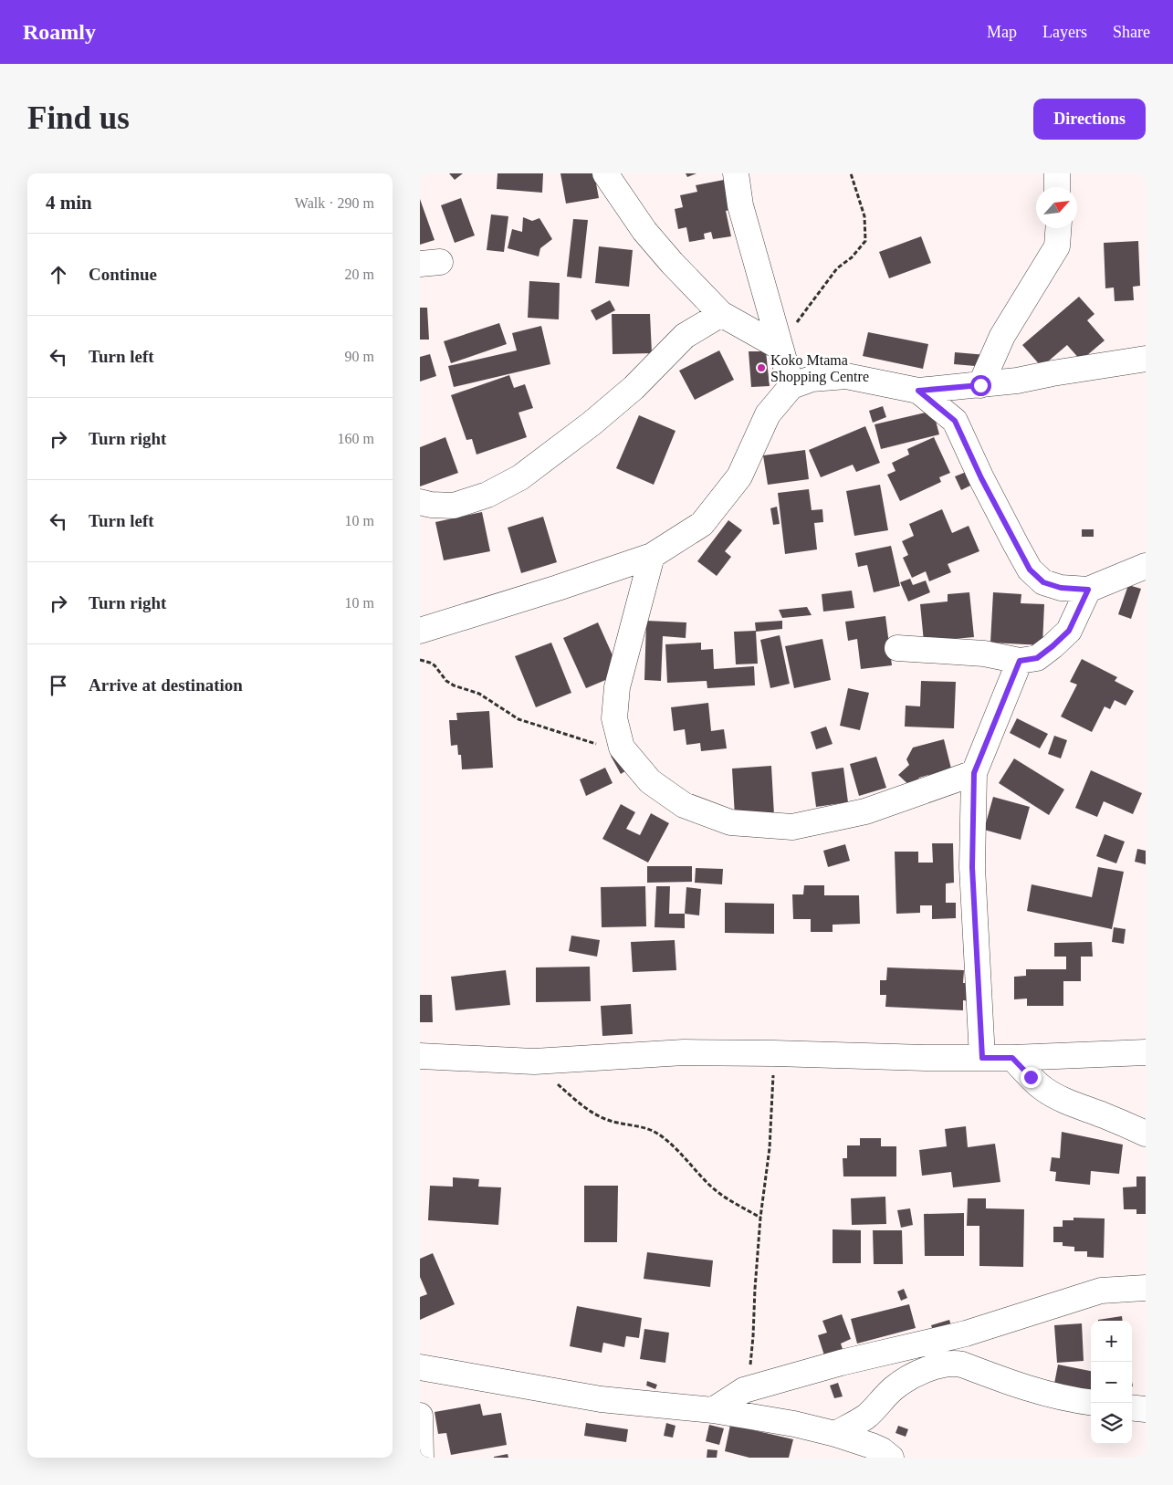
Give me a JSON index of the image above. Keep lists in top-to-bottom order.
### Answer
{
  "places": ["Koko Mtama Shopping Centre"],
  "north": "top right",
  "page": {
    "header": "Roamly",
    "nav": ["Map", "Layers", "Share"],
    "buttons": "Directions",
    "title": "Find us",
    "heading": ["4 min", "Walk · 290 m"],
    "list": [
      ["Continue", "20 m"],
      ["Turn left", "90 m"],
      ["Turn right", "160 m"],
      ["Turn left", "10 m"],
      ["Turn right", "10 m"],
      "Arrive at destination"
    ],
    "map_buttons": ["+", "−"]
  }
}
